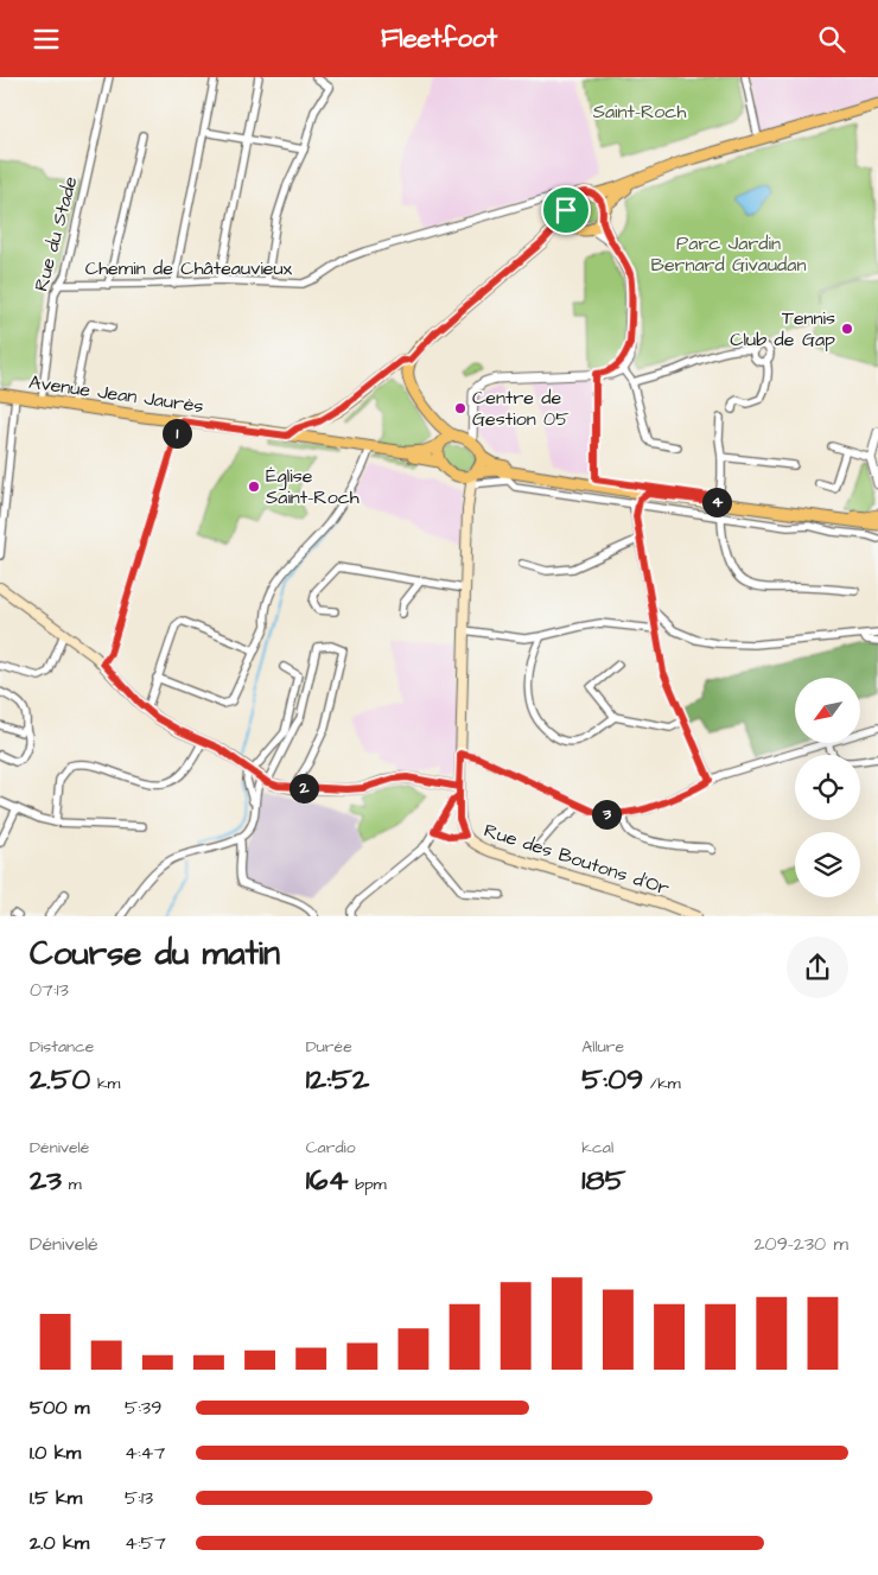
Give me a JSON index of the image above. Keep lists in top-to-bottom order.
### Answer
{
  "streets": {
    "main road": ["Avenue Jean Jaurès", "Rue des Boutons d'Or"],
    "street": ["Rue du Stade", "Chemin de Châteauvieux"]
  },
  "crossings": [
    ["Rue du Stade", "Chemin de Châteauvieux"],
    ["Rue du Stade", "Avenue Jean Jaurès"],
    ["Avenue Jean Jaurès", "Rue des Boutons d'Or"]
  ],
  "parks": ["Saint-Roch", "Parc Jardin Bernard Givaudan"],
  "places": ["Tennis Club de Gap", "Centre de Gestion 05", "Église Saint-Roch"],
  "north": "bottom left",
  "page": {
    "header": "Fleetfoot",
    "pins": [
      "1",
      "4",
      "2",
      "3"
    ],
    "heading": ["Course du matin", "07:13"],
    "stats": [
      ["Distance", "2.50 km"],
      ["Durée", "12:52"],
      ["Allure", "5:09 /km"],
      ["Dénivelé", "23 m"],
      ["Cardio", "164 bpm"],
      ["kcal", "185"]
    ],
    "chart": ["Dénivelé", "209–230 m"],
    "list": [
      {
        "name": "500 m",
        "note": "5:39"
      },
      {
        "name": "1.0 km",
        "note": "4:47"
      },
      {
        "name": "1.5 km",
        "note": "5:13"
      },
      {
        "name": "2.0 km",
        "note": "4:57"
      }
    ]
  }
}
